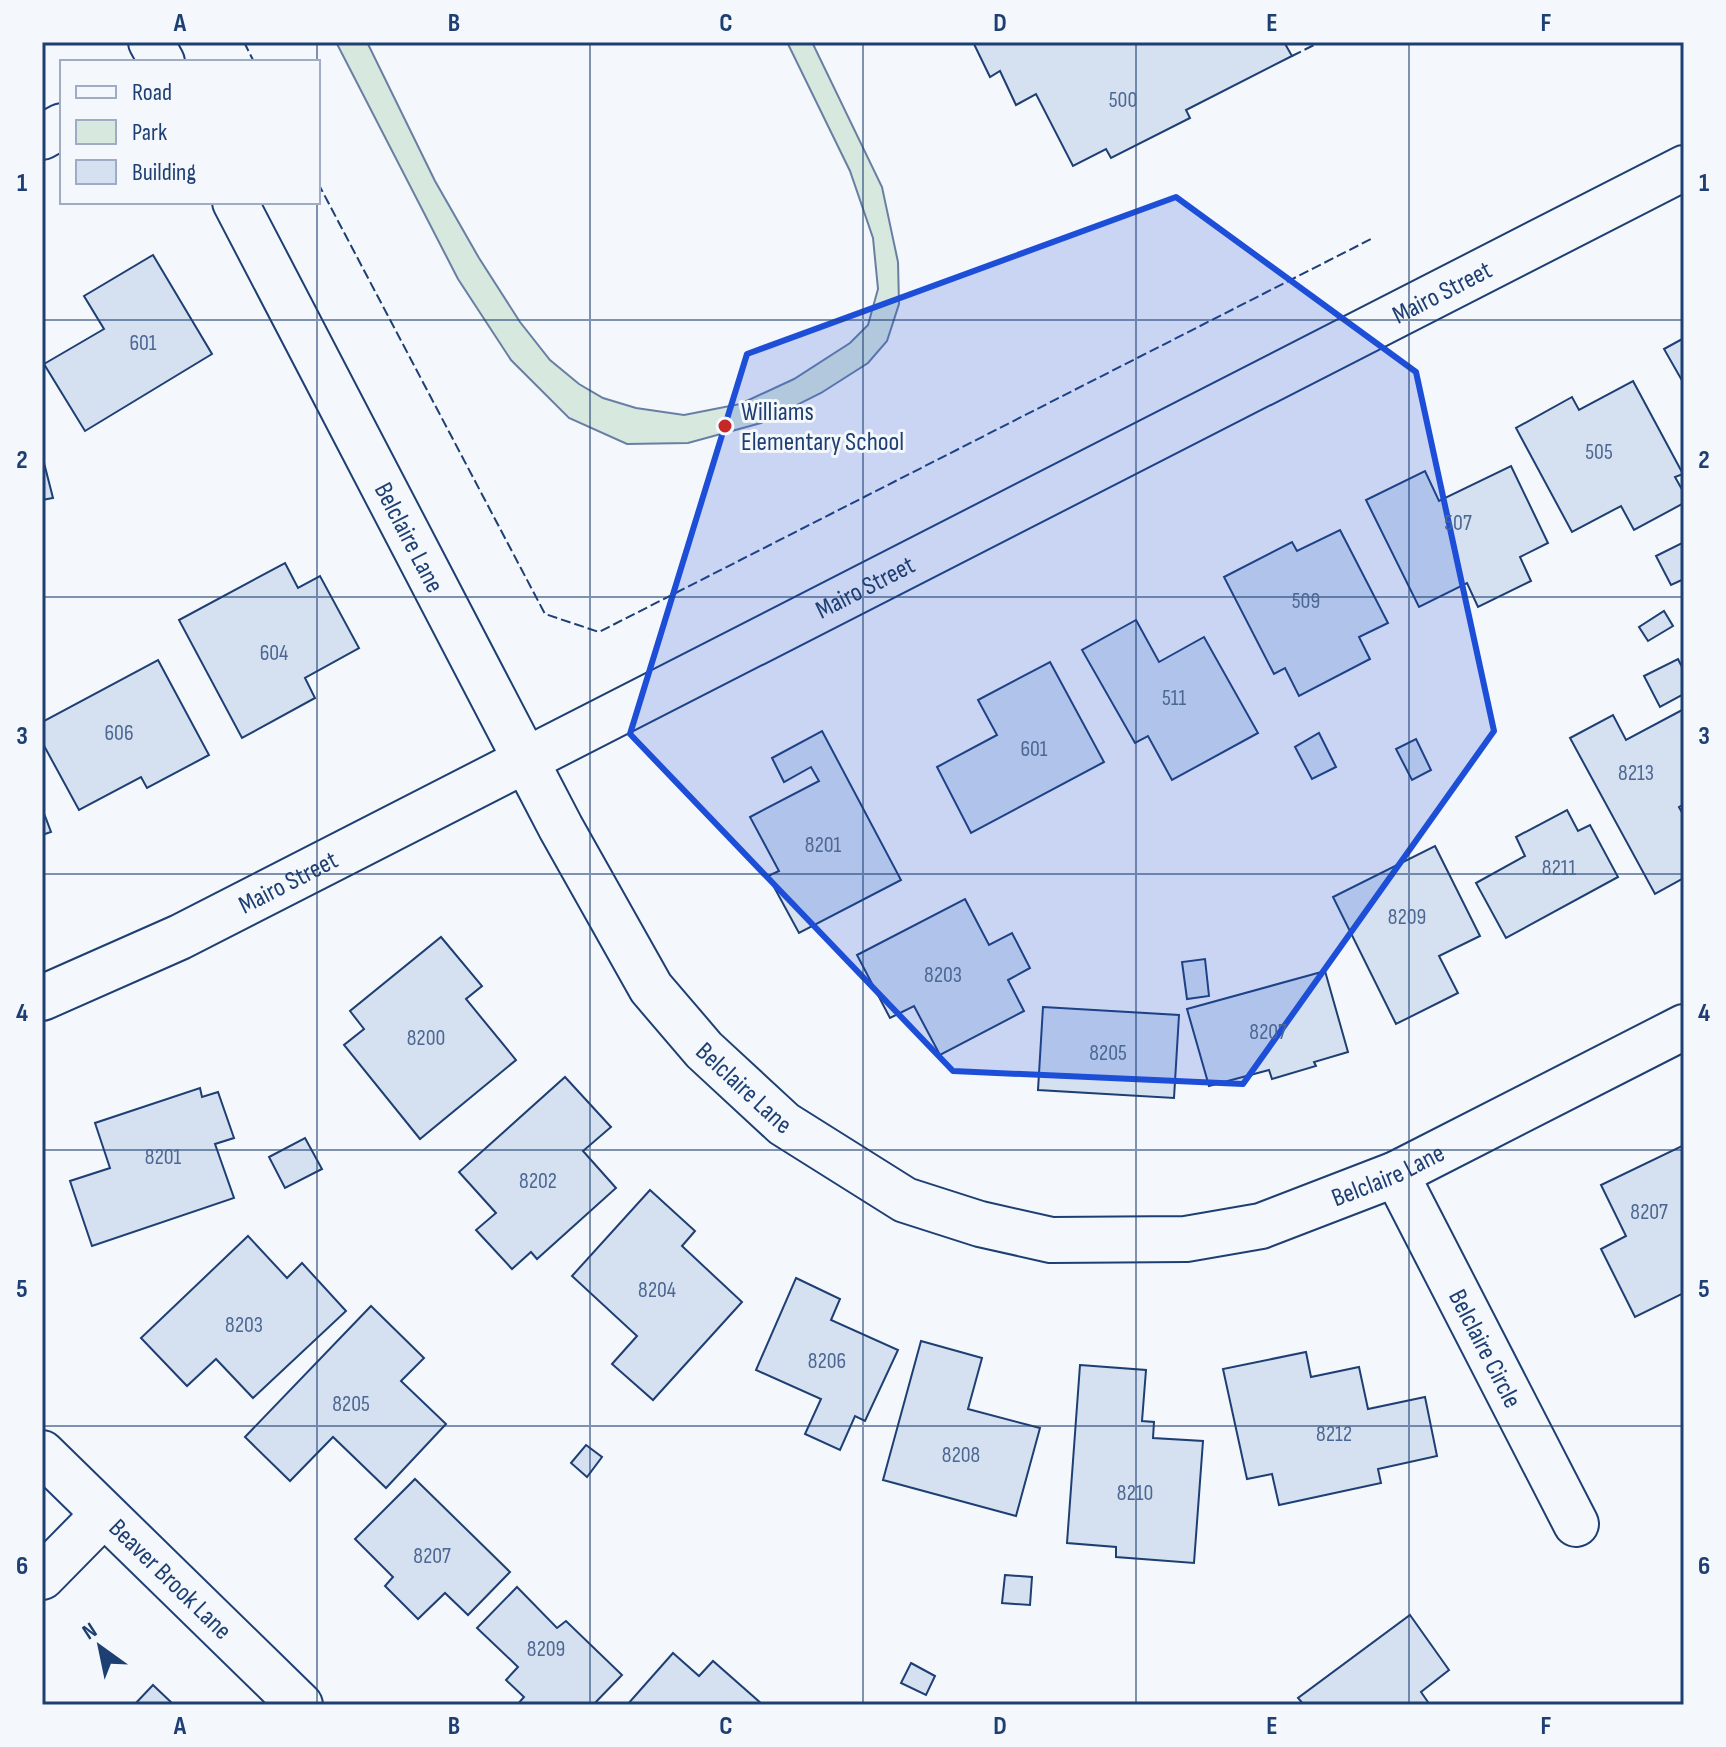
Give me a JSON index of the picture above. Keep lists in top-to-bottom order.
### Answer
{
  "streets": {
    "street": [
      "Mairo Street",
      "Belclaire Lane",
      "Belclaire Circle",
      "Beaver Brook Lane"
    ]
  },
  "crossings": [
    ["Mairo Street", "Belclaire Lane"],
    ["Belclaire Lane", "Belclaire Circle"]
  ],
  "places": ["Williams Elementary School"],
  "house_numbers": [
    "500",
    "601",
    "505",
    "507",
    "509",
    "604",
    "511",
    "606",
    "601",
    "8213",
    "8201",
    "8211",
    "8209",
    "8203",
    "8207",
    "8200",
    "8205",
    "8201",
    "8202",
    "8207",
    "8204",
    "8203",
    "8206",
    "8205",
    "8212",
    "8208",
    "8210",
    "8207",
    "8209"
  ],
  "legend": ["Road", "Park", "Building"],
  "north": "top left",
  "grid": {
    "columns": [
      "A",
      "B",
      "C",
      "D",
      "E",
      "F"
    ],
    "rows": [
      "1",
      "2",
      "3",
      "4",
      "5",
      "6"
    ]
  }
}
